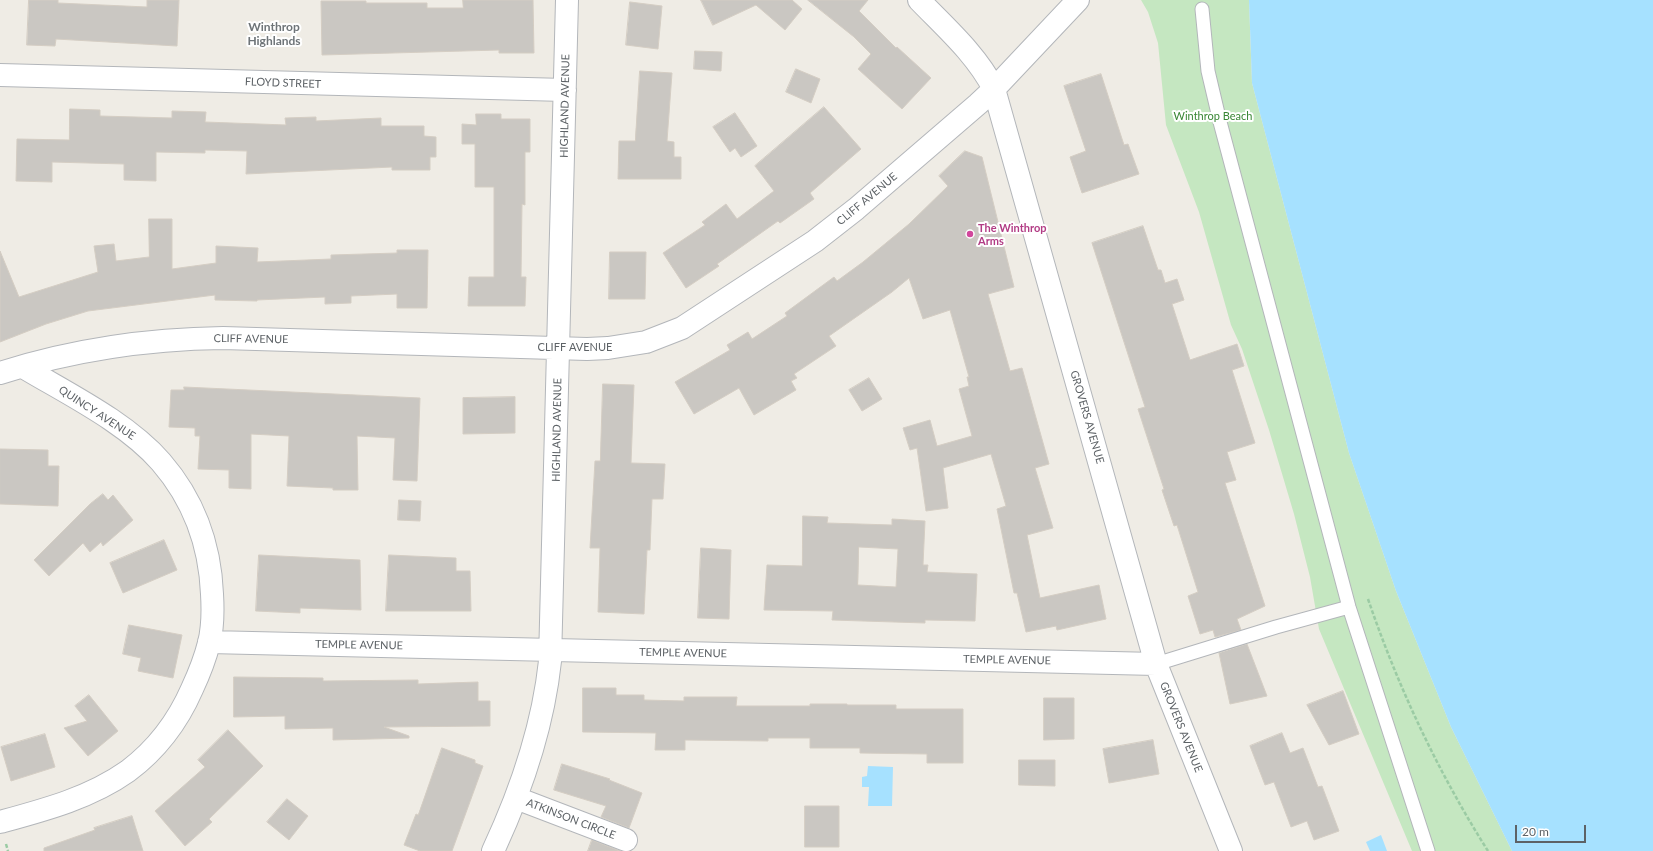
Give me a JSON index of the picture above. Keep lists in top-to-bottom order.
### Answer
{
  "streets": {
    "street": [
      "FLOYD STREET",
      "HIGHLAND AVENUE",
      "CLIFF AVENUE",
      "QUINCY AVENUE",
      "GROVERS AVENUE",
      "TEMPLE AVENUE",
      "ATKINSON CIRCLE"
    ]
  },
  "crossings": [
    ["FLOYD STREET", "HIGHLAND AVENUE"],
    ["HIGHLAND AVENUE", "CLIFF AVENUE"],
    ["HIGHLAND AVENUE", "TEMPLE AVENUE"],
    ["HIGHLAND AVENUE", "ATKINSON CIRCLE"],
    ["CLIFF AVENUE", "QUINCY AVENUE"],
    ["CLIFF AVENUE", "GROVERS AVENUE"],
    ["QUINCY AVENUE", "TEMPLE AVENUE"],
    ["GROVERS AVENUE", "TEMPLE AVENUE"]
  ],
  "districts": ["Winthrop Highlands"],
  "parks": ["Winthrop Beach"],
  "places": ["The Winthrop Arms"],
  "scale_bar": "20 m"
}
